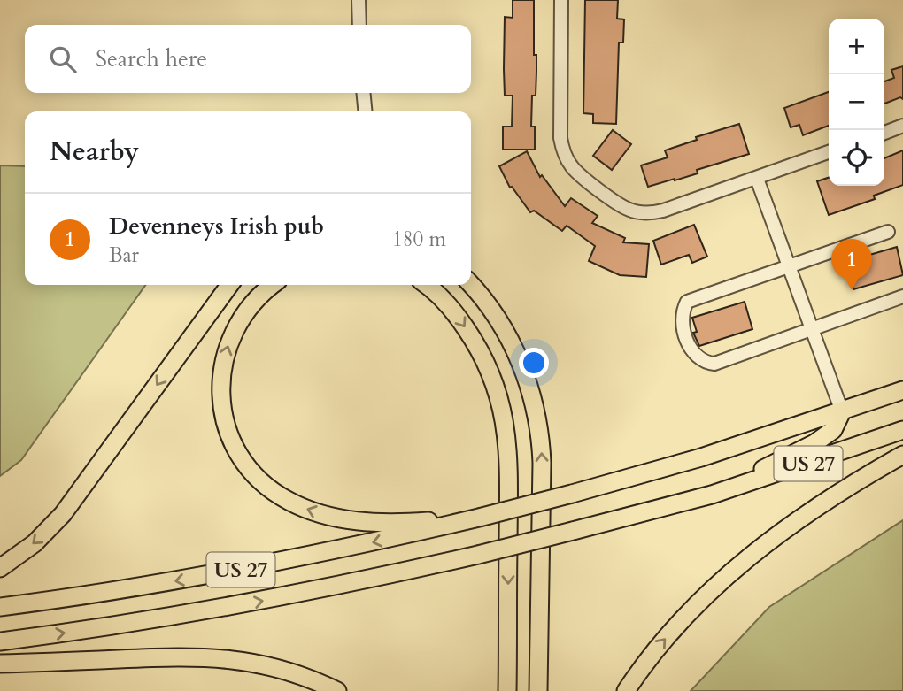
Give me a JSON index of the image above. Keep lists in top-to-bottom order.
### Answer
{
  "streets": {
    "highway": ["US 27"]
  },
  "page": {
    "map_buttons": ["+", "−"],
    "search": "Search here",
    "heading": "Nearby",
    "list": [
      {
        "mark": "1",
        "name": "Devenneys Irish pub",
        "note": "Bar",
        "value": "180 m"
      }
    ],
    "pins": "1"
  }
}
